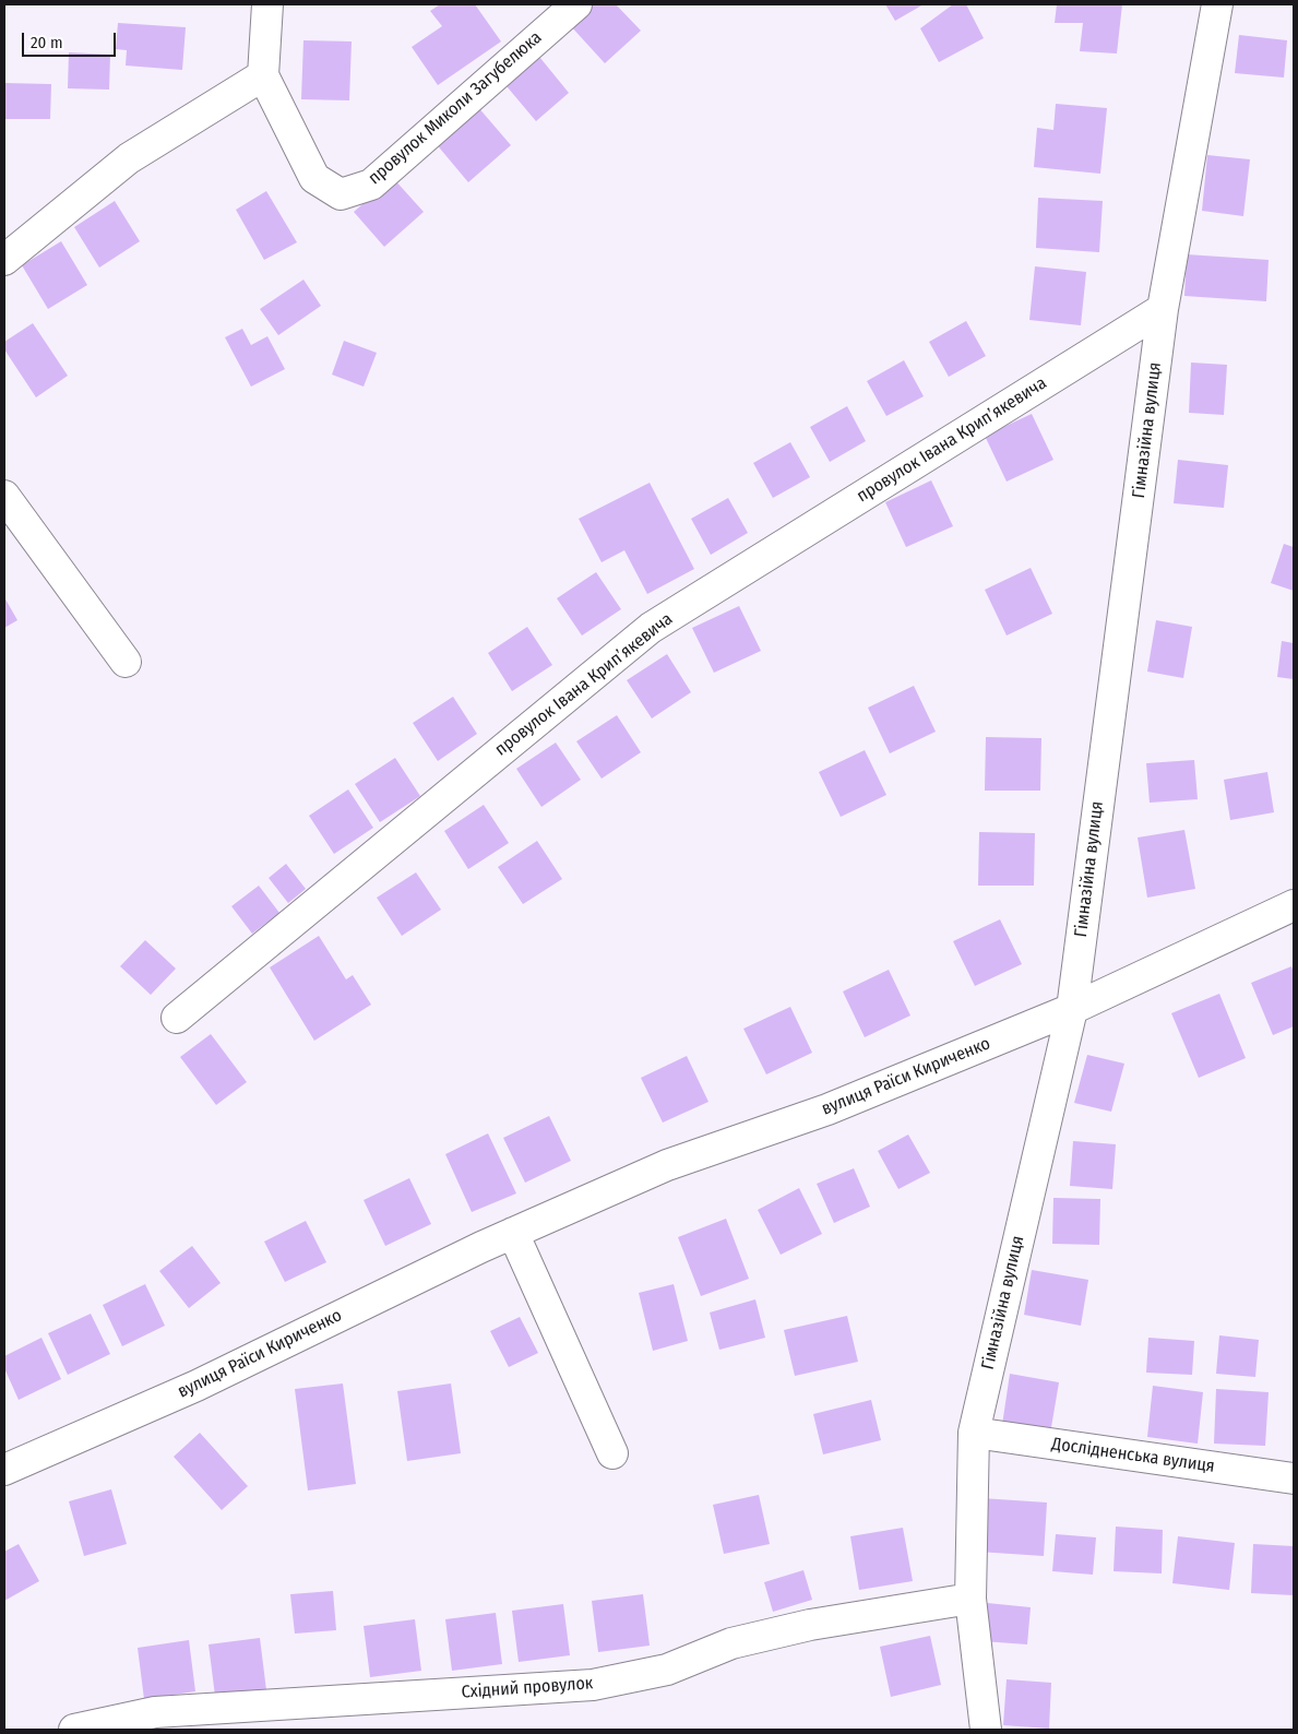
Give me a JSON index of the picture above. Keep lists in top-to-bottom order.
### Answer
{
  "streets": {
    "street": [
      "провулок Миколи Загубелюка",
      "Гімназійна вулиця",
      "провулок Івана Крипʼякевича",
      "вулиця Раїси Кириченко",
      "Дослідненська вулиця",
      "Східний провулок"
    ]
  },
  "crossings": [
    ["Гімназійна вулиця", "провулок Івана Крипʼякевича"],
    ["Гімназійна вулиця", "вулиця Раїси Кириченко"],
    ["Гімназійна вулиця", "Дослідненська вулиця"],
    ["Гімназійна вулиця", "Східний провулок"]
  ],
  "scale_bar": "20 m"
}
